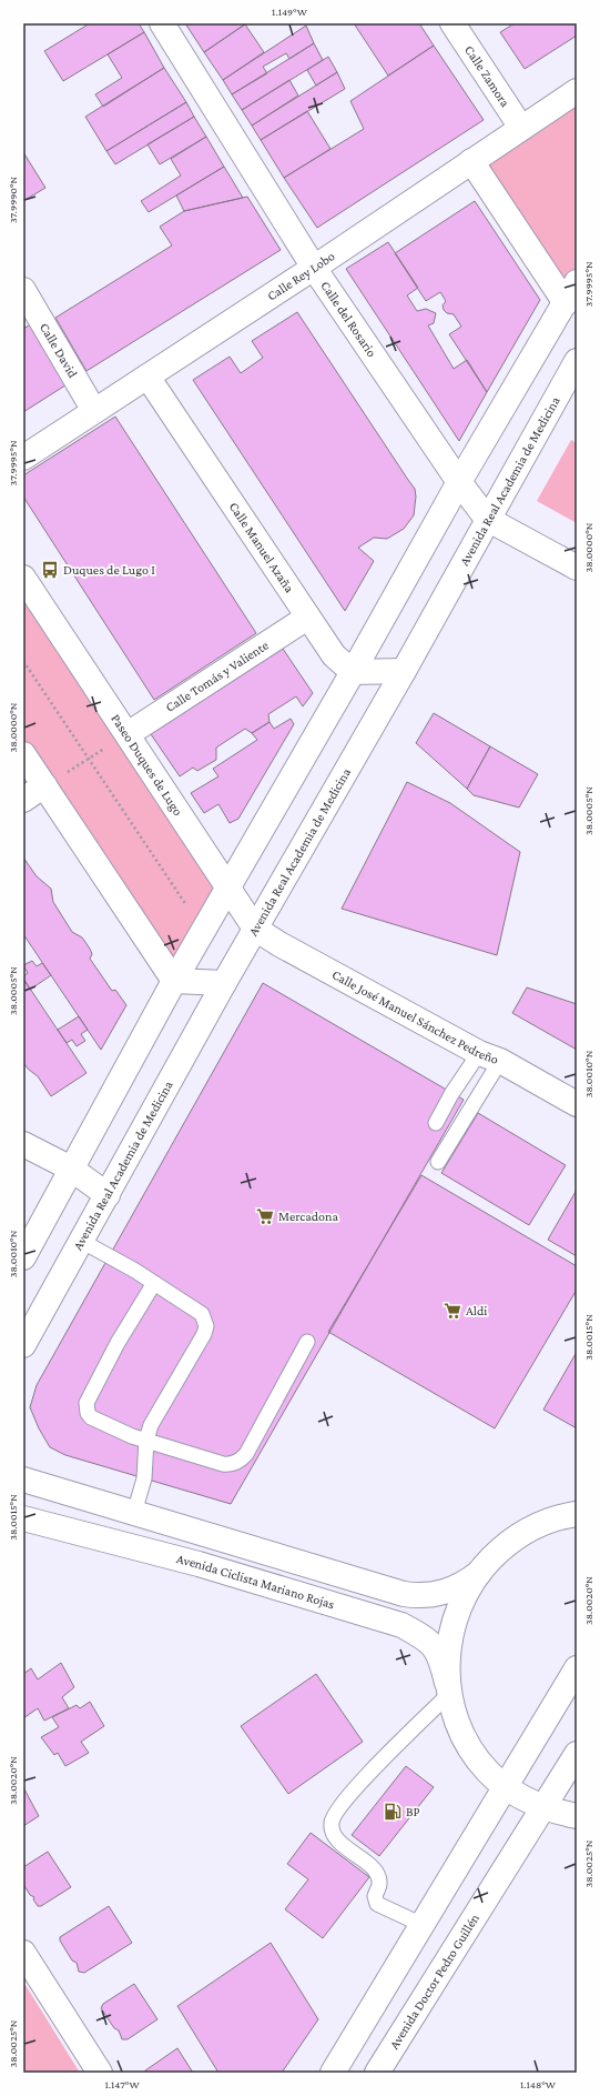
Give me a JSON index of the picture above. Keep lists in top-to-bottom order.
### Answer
{
  "streets": {
    "street": [
      "Calle Zamora",
      "Calle Rey Lobo",
      "Calle del Rosario",
      "Calle David",
      "Avenida Real Academia de Medicina",
      "Calle Manuel Azaña",
      "Calle Tomás y Valiente",
      "Paseo Duques de Lugo",
      "Calle José Manuel Sánchez Pedreño",
      "Avenida Ciclista Mariano Rojas",
      "Avenida Doctor Pedro Guillén"
    ]
  },
  "crossings": [
    ["Calle Zamora", "Calle Rey Lobo"],
    ["Calle Rey Lobo", "Calle del Rosario"],
    ["Calle Rey Lobo", "Calle David"],
    ["Calle Rey Lobo", "Calle Manuel Azaña"],
    ["Calle del Rosario", "Avenida Real Academia de Medicina"],
    ["Avenida Real Academia de Medicina", "Paseo Duques de Lugo"],
    ["Avenida Real Academia de Medicina", "Calle José Manuel Sánchez Pedreño"],
    ["Calle Manuel Azaña", "Calle Tomás y Valiente"],
    ["Calle Tomás y Valiente", "Paseo Duques de Lugo"],
    ["Paseo Duques de Lugo", "Calle José Manuel Sánchez Pedreño"]
  ],
  "places": {
    "bus stop": ["Duques de Lugo I"],
    "supermarket": ["Mercadona", "Aldi"],
    "fuel station": ["BP"]
  },
  "coordinates": [
    "1.149°W",
    "37.9990°N",
    "37.9995°N",
    "38.0000°N",
    "38.0005°N",
    "38.0010°N",
    "38.0015°N",
    "38.0020°N",
    "38.0025°N",
    "1.147°W",
    "1.148°W"
  ]
}
